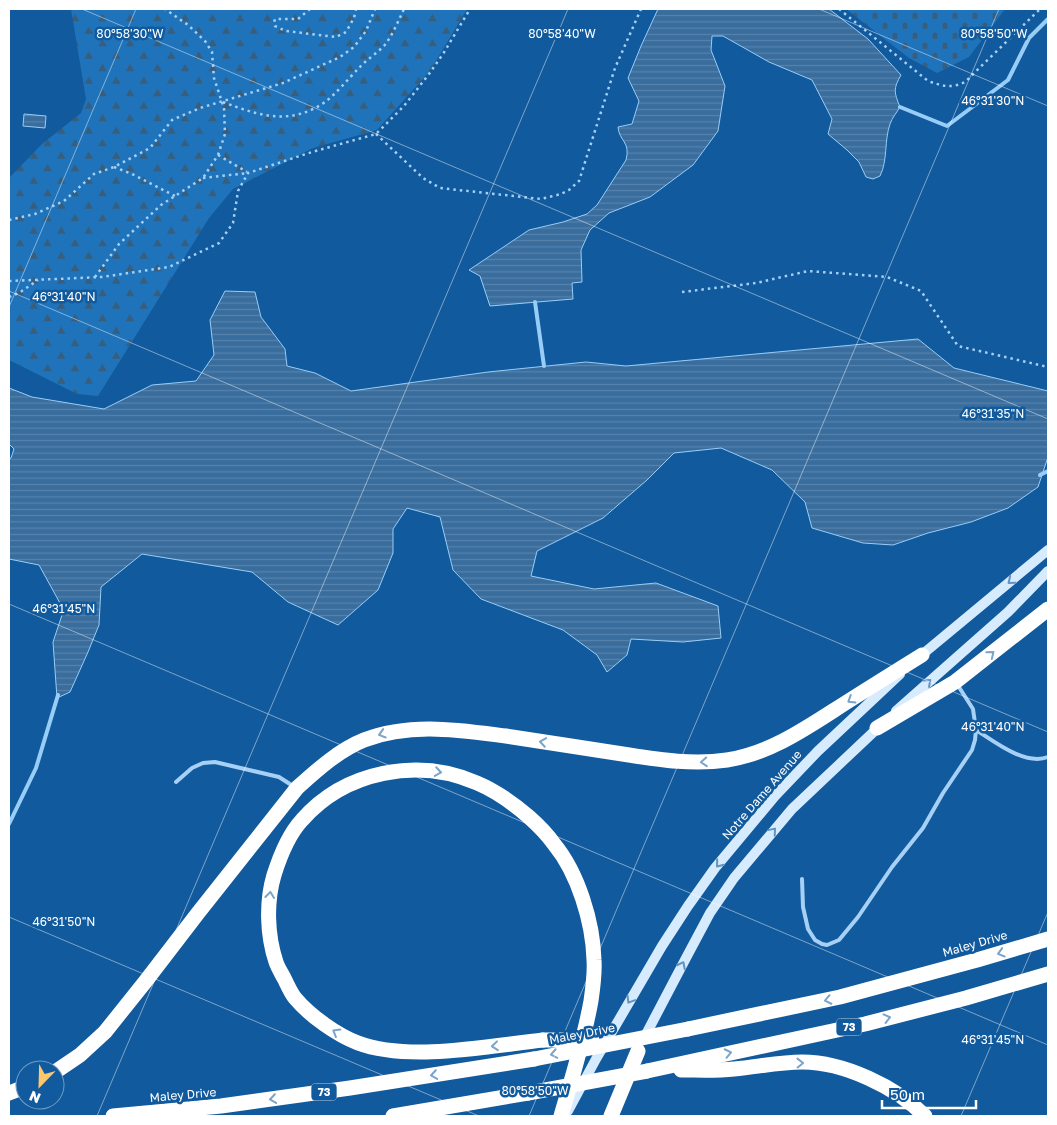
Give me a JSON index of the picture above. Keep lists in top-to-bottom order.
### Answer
{
  "streets": {
    "highway": ["Maley Drive", "73"],
    "main road": ["Notre Dame Avenue"]
  },
  "scale_bar": "50 m",
  "north": "bottom left",
  "coordinates": [
    "80°58'30\"W",
    "80°58'40\"W",
    "80°58'50\"W",
    "46°31'30\"N",
    "46°31'40\"N",
    "46°31'35\"N",
    "46°31'45\"N",
    "46°31'50\"N"
  ]
}
